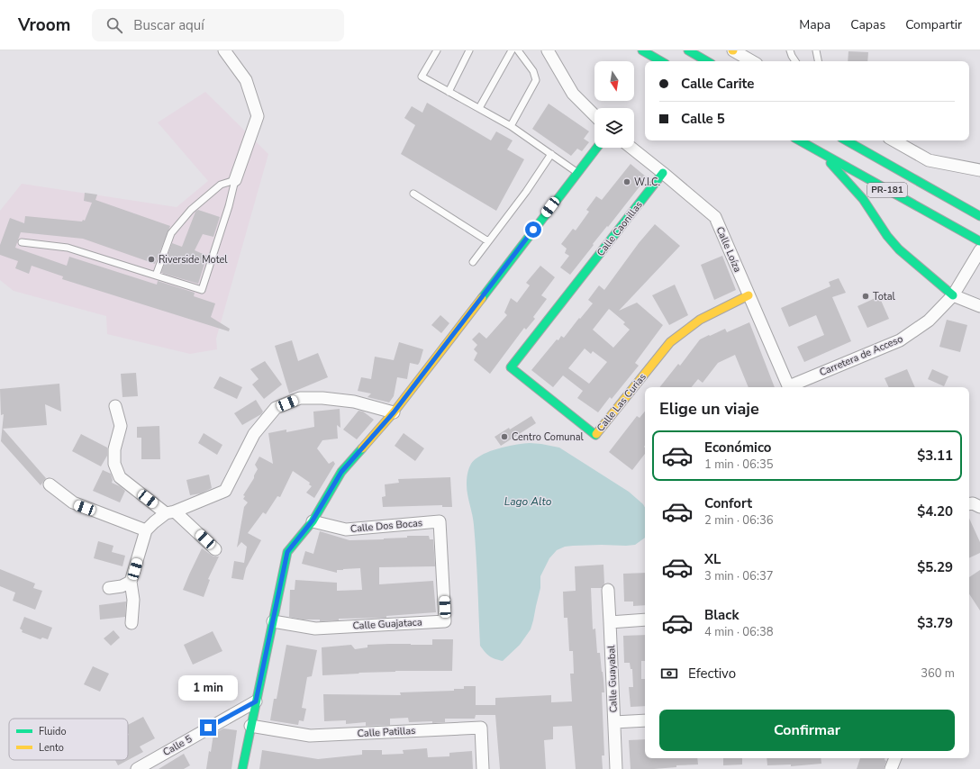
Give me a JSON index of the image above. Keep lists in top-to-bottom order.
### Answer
{
  "streets": {
    "street": [
      "PR-181",
      "Calle Caonillas",
      "Calle Loíza",
      "Carretera de Acceso",
      "Calle Las Curias",
      "Calle Dos Bocas",
      "Calle Guajataca",
      "Calle Guayabal",
      "Calle Patillas",
      "Calle 5"
    ]
  },
  "crossings": [
    ["Calle Caonillas", "Calle Loíza"],
    ["Calle Caonillas", "Calle Las Curias"],
    ["Calle Loíza", "Calle Las Curias"],
    ["Calle Dos Bocas", "Calle Guajataca"]
  ],
  "water": ["Lago Alto"],
  "places": [
    "W.I.C.",
    "Riverside Motel",
    "Total",
    "Centro Comunal"
  ],
  "legend": ["Fluido", "Lento"],
  "north": "bottom",
  "page": {
    "header": "Vroom",
    "search": "Buscar aquí",
    "nav": ["Mapa", "Capas", "Compartir"],
    "banner": ["Calle Carite", "Calle 5"],
    "heading": "Elige un viaje",
    "list": [
      {
        "name": "Económico",
        "note": "1 min · 06:35",
        "value": "$3.11"
      },
      {
        "name": "Confort",
        "note": "2 min · 06:36",
        "value": "$4.20"
      },
      {
        "name": "XL",
        "note": "3 min · 06:37",
        "value": "$5.29"
      },
      {
        "name": "Black",
        "note": "4 min · 06:38",
        "value": "$3.79"
      }
    ],
    "pay": ["Efectivo", "360 m"],
    "bubble": "1 min",
    "buttons": "Confirmar"
  }
}
